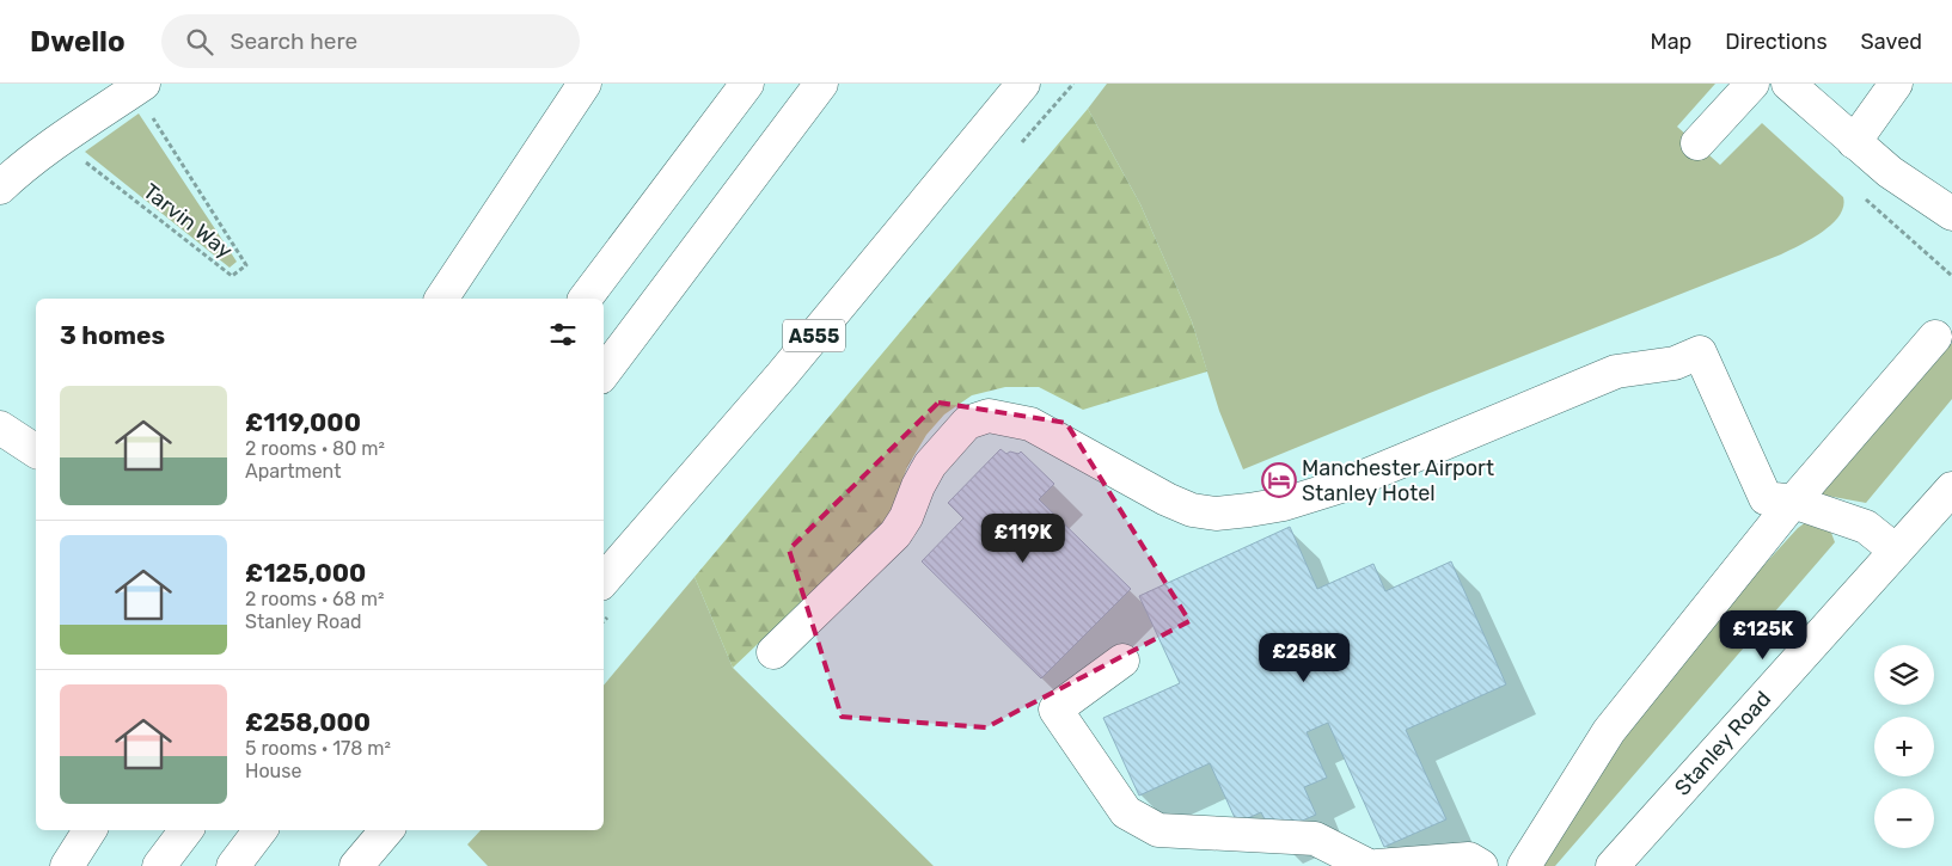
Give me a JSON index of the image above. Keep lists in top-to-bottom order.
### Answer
{
  "streets": {
    "main road": ["A555", "Stanley Road"],
    "path": ["Tarvin Way"]
  },
  "places": {
    "hotel": ["Manchester Airport Stanley Hotel"]
  },
  "page": {
    "header": "Dwello",
    "search": "Search here",
    "nav": ["Map", "Directions", "Saved"],
    "heading": "3 homes",
    "list": [
      {
        "name": "£119,000",
        "note": "2 rooms · 80 m² · Apartment"
      },
      {
        "name": "£125,000",
        "note": "2 rooms · 68 m² · Stanley Road"
      },
      {
        "name": "£258,000",
        "note": "5 rooms · 178 m² · House"
      }
    ],
    "price": ["£119K", "£125K", "£258K"],
    "map_buttons": ["+", "−"]
  }
}
